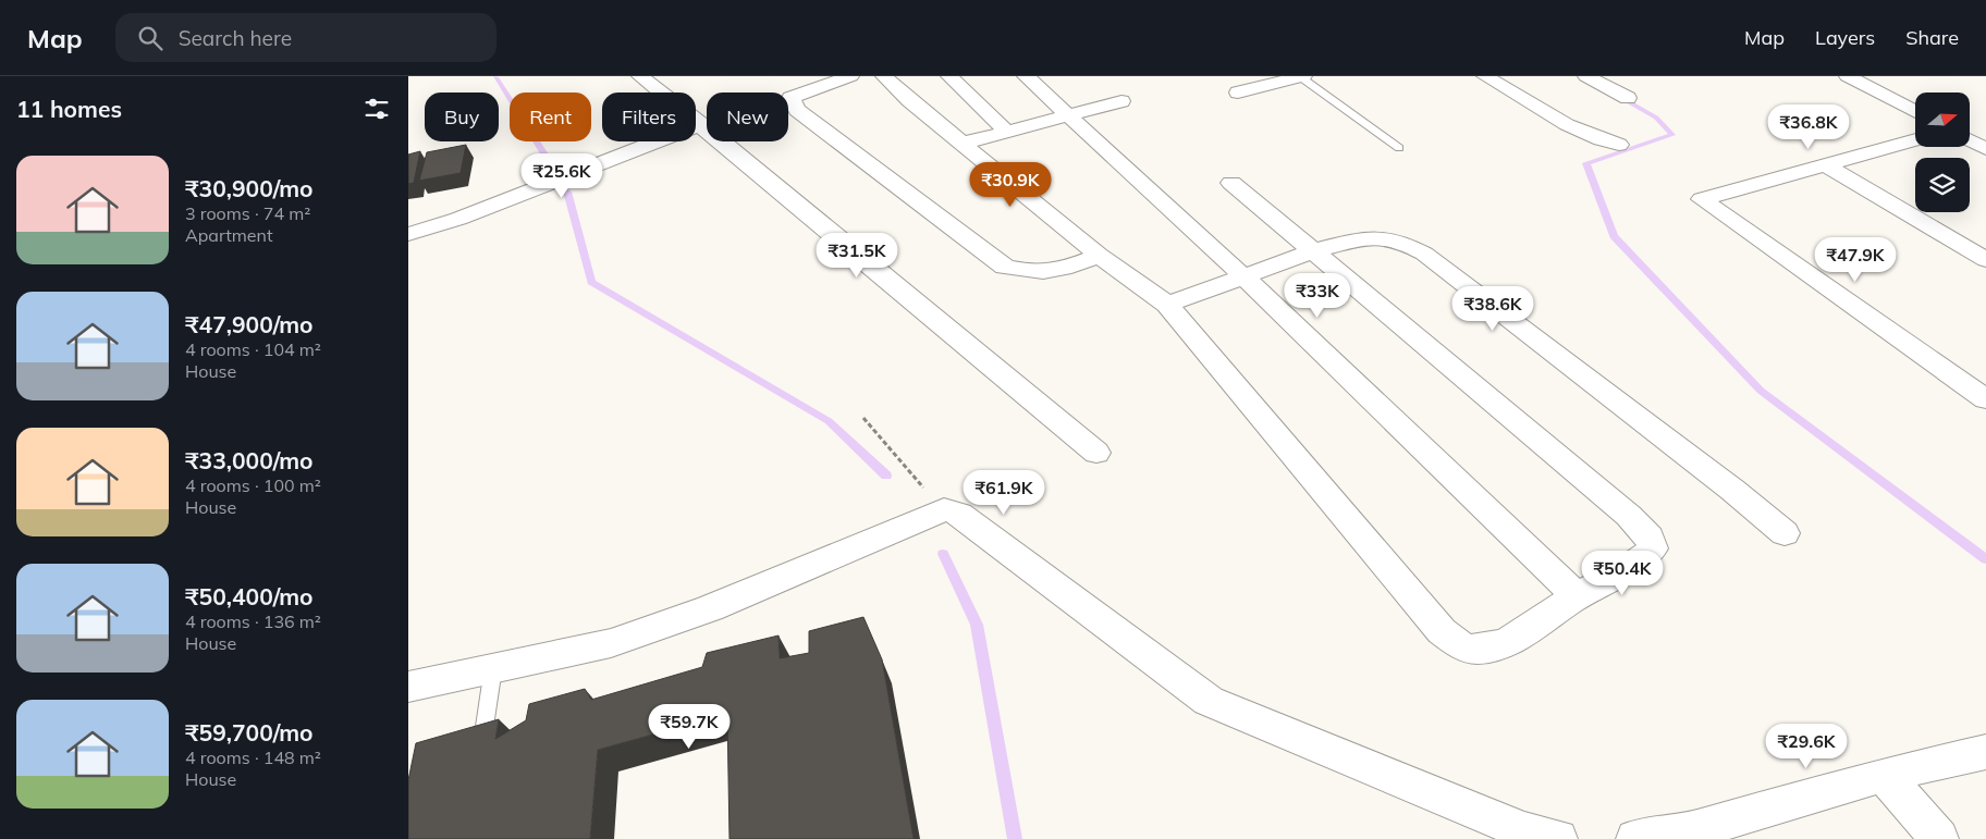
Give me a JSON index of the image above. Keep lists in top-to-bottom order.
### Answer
{
  "north": "right",
  "page": {
    "header": "Map",
    "search": "Search here",
    "nav": ["Map", "Layers", "Share"],
    "heading": "11 homes",
    "chip": [
      "Buy",
      "Rent",
      "Filters",
      "New"
    ],
    "price": [
      "₹36.8K",
      "₹25.6K",
      "₹30.9K",
      "₹31.5K",
      "₹47.9K",
      "₹33K",
      "₹38.6K",
      "₹61.9K",
      "₹50.4K",
      "₹59.7K",
      "₹29.6K"
    ],
    "list": [
      {
        "name": "₹30,900/mo",
        "note": "3 rooms · 74 m² · Apartment"
      },
      {
        "name": "₹47,900/mo",
        "note": "4 rooms · 104 m² · House"
      },
      {
        "name": "₹33,000/mo",
        "note": "4 rooms · 100 m² · House"
      },
      {
        "name": "₹50,400/mo",
        "note": "4 rooms · 136 m² · House"
      },
      {
        "name": "₹59,700/mo",
        "note": "4 rooms · 148 m² · House"
      }
    ]
  }
}
